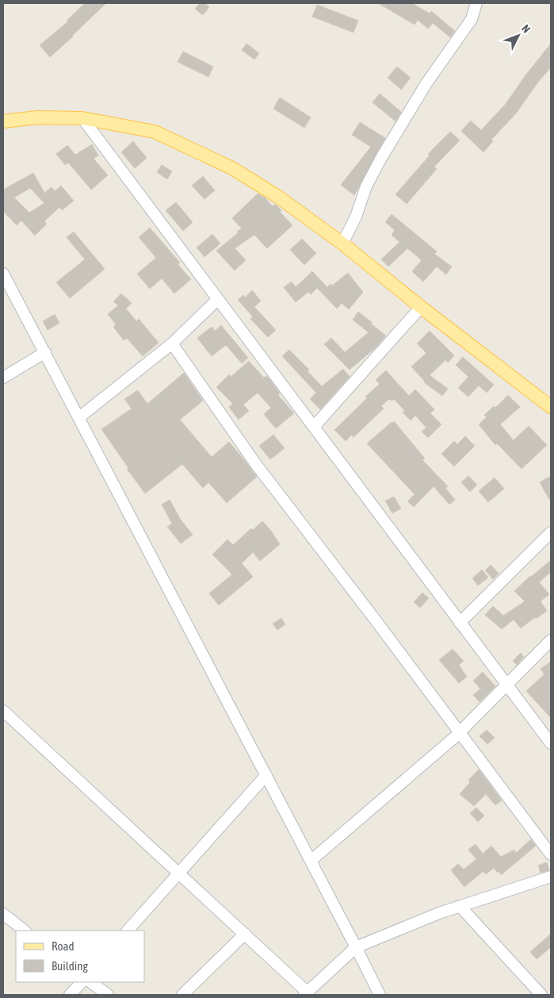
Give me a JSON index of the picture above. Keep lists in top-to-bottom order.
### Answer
{
  "legend": ["Road", "Building"],
  "north": "top right"
}
